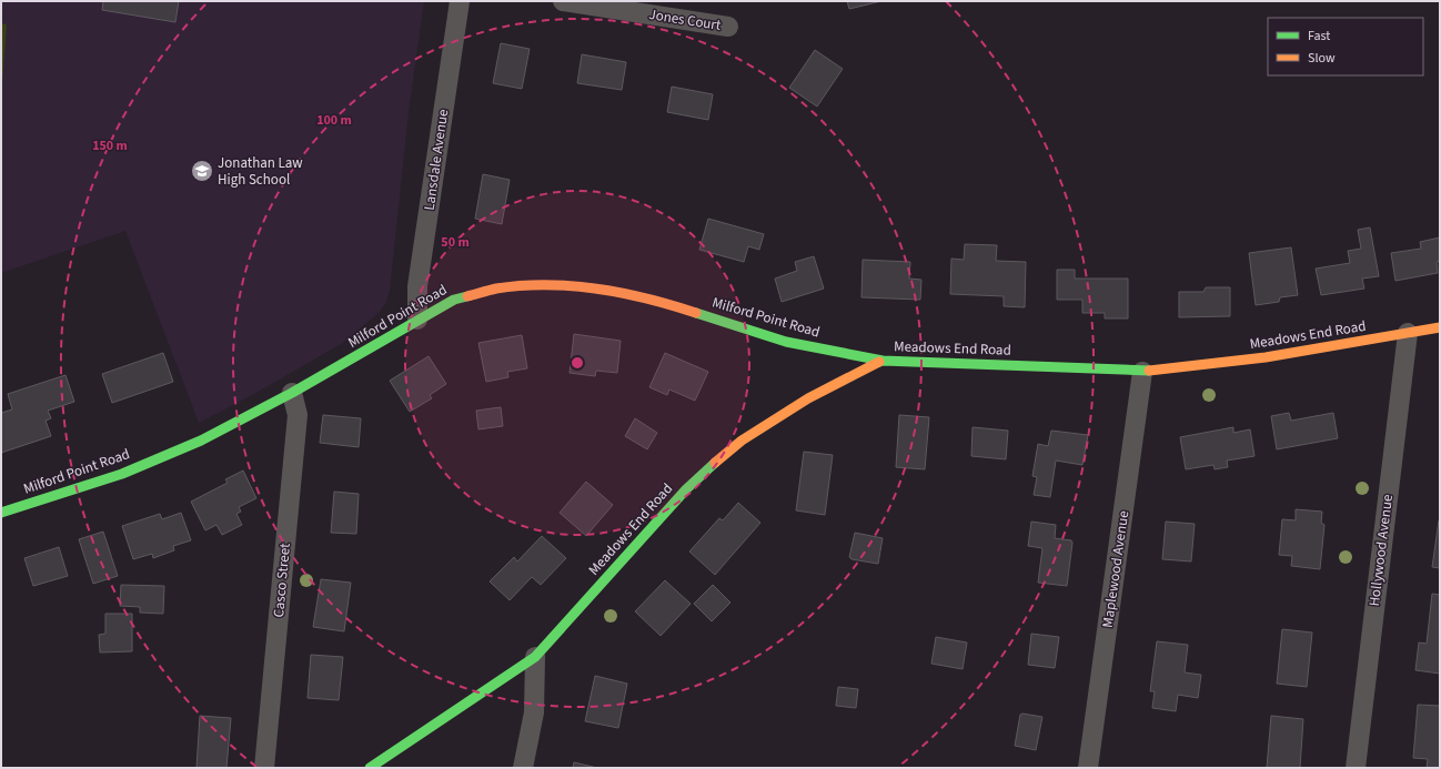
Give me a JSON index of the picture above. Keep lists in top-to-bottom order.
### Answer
{
  "streets": {
    "main road": ["Milford Point Road", "Meadows End Road"],
    "street": [
      "Jones Court",
      "Lansdale Avenue",
      "Hollywood Avenue",
      "Maplewood Avenue",
      "Casco Street"
    ]
  },
  "crossings": [
    ["Lansdale Avenue", "Milford Point Road"],
    ["Milford Point Road", "Meadows End Road"],
    ["Milford Point Road", "Casco Street"],
    ["Meadows End Road", "Hollywood Avenue"],
    ["Meadows End Road", "Maplewood Avenue"]
  ],
  "places": {
    "school or university": ["Jonathan Law High School"]
  },
  "legend": ["Fast", "Slow"],
  "rings": ["100 m", "150 m", "50 m"]
}
